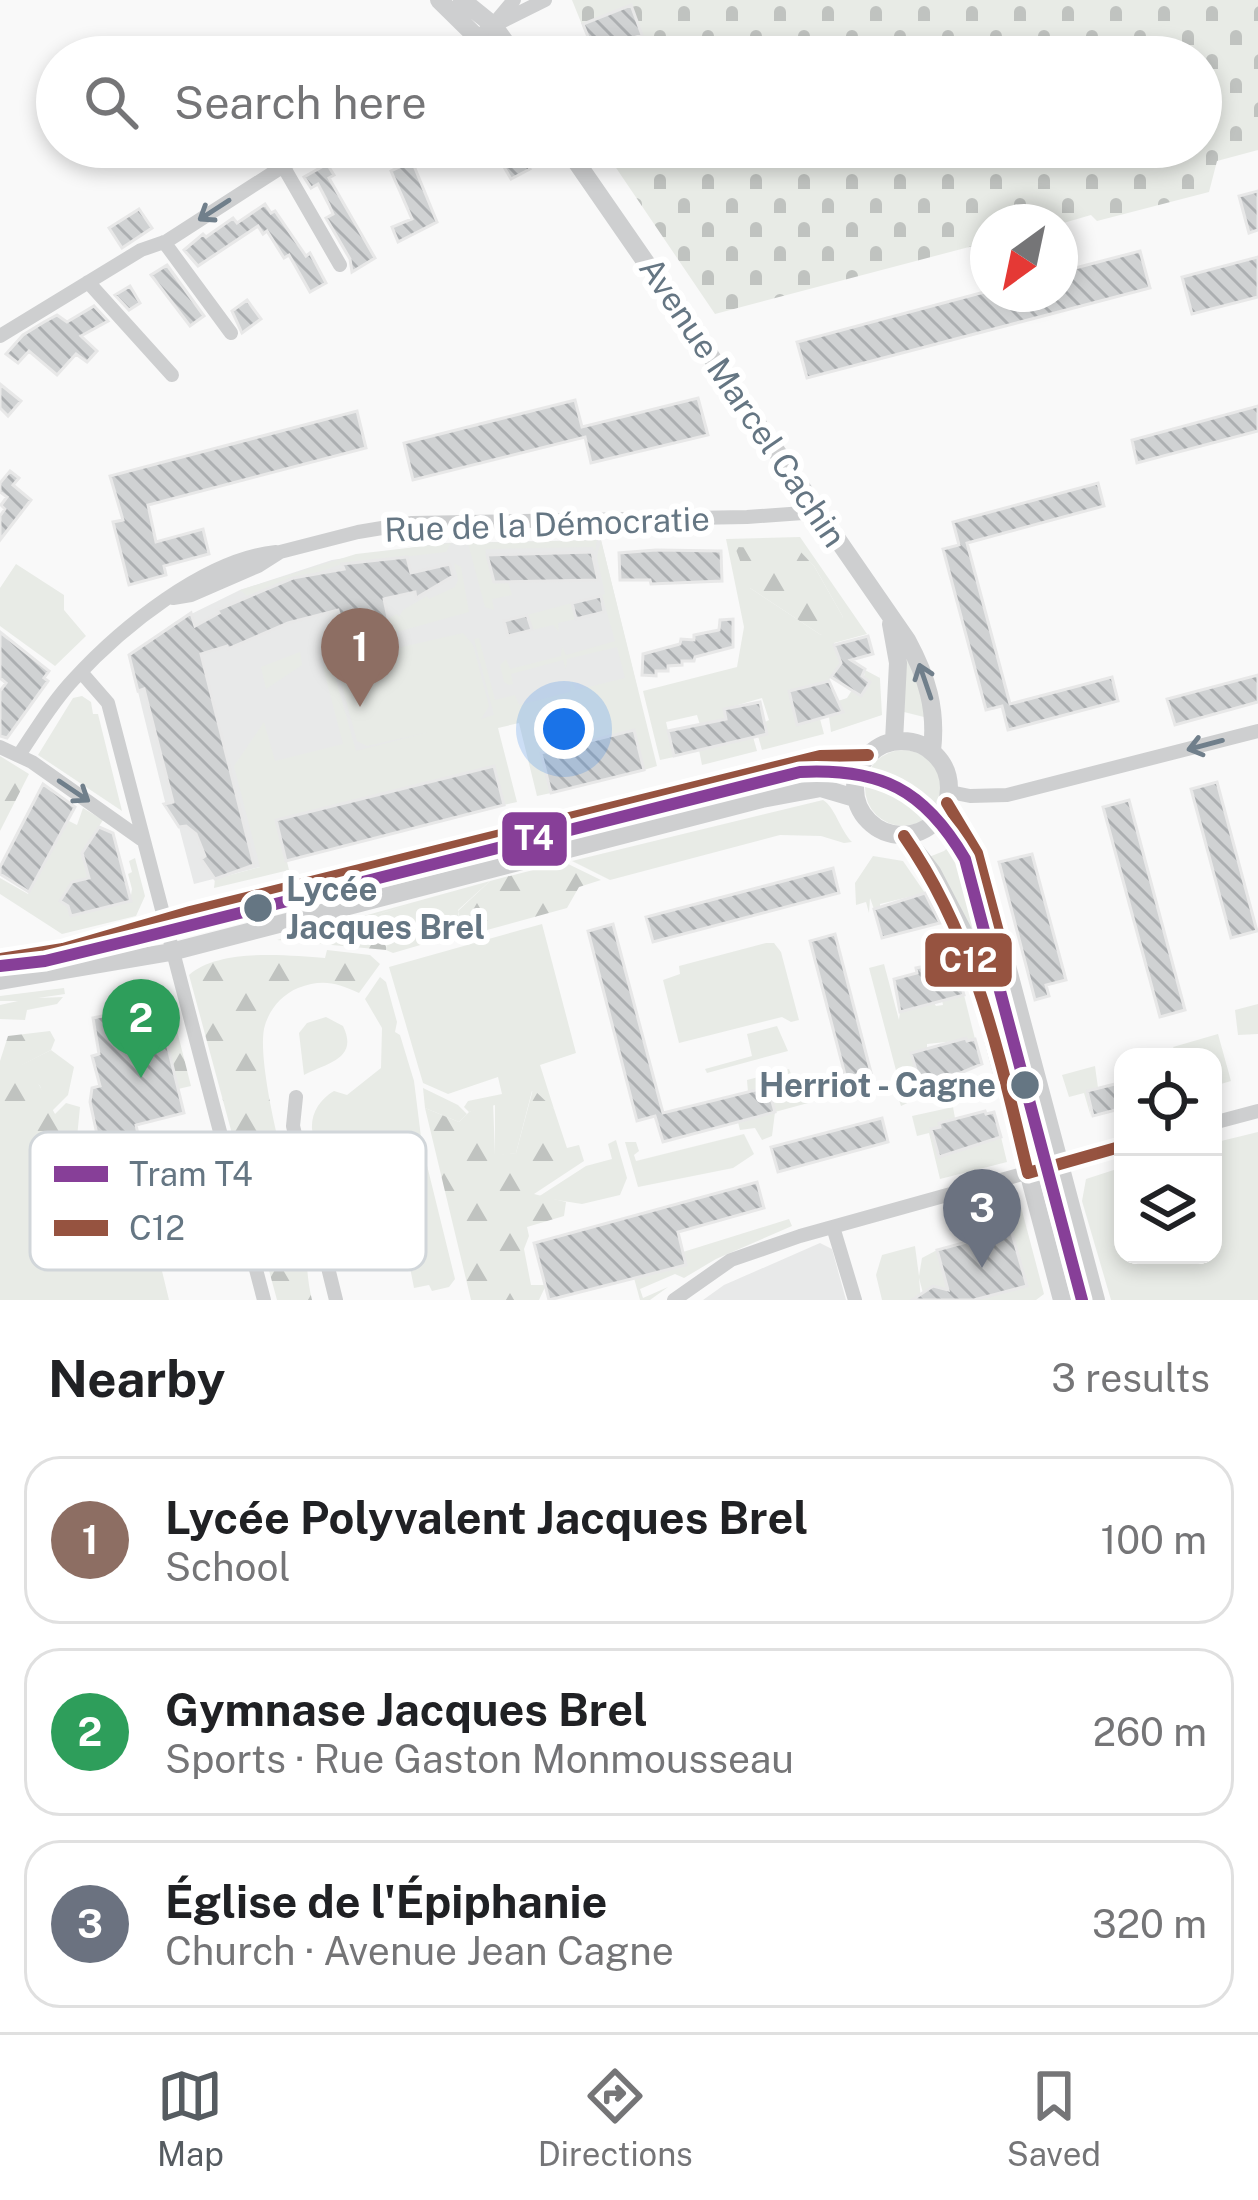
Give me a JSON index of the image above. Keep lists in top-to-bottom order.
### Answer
{
  "streets": {
    "street": ["Avenue Marcel Cachin", "Rue de la Démocratie"]
  },
  "crossings": [
    ["Avenue Marcel Cachin", "Rue de la Démocratie"]
  ],
  "places": ["Lycée Jacques Brel", "Herriot - Cagne"],
  "lines": ["transit line C12", "tram line T4"],
  "legend": ["Tram T4", "C12"],
  "north": "bottom left",
  "page": {
    "search": "Search here",
    "pins": ["1", "2", "3"],
    "heading": ["Nearby", "3 results"],
    "list": [
      {
        "mark": "1",
        "name": "Lycée Polyvalent Jacques Brel",
        "note": "School",
        "value": "100 m"
      },
      {
        "mark": "2",
        "name": "Gymnase Jacques Brel",
        "note": "Sports · Rue Gaston Monmousseau",
        "value": "260 m"
      },
      {
        "mark": "3",
        "name": "Église de l'Épiphanie",
        "note": "Church · Avenue Jean Cagne",
        "value": "320 m"
      }
    ],
    "nav": ["Map", "Directions", "Saved"]
  }
}
